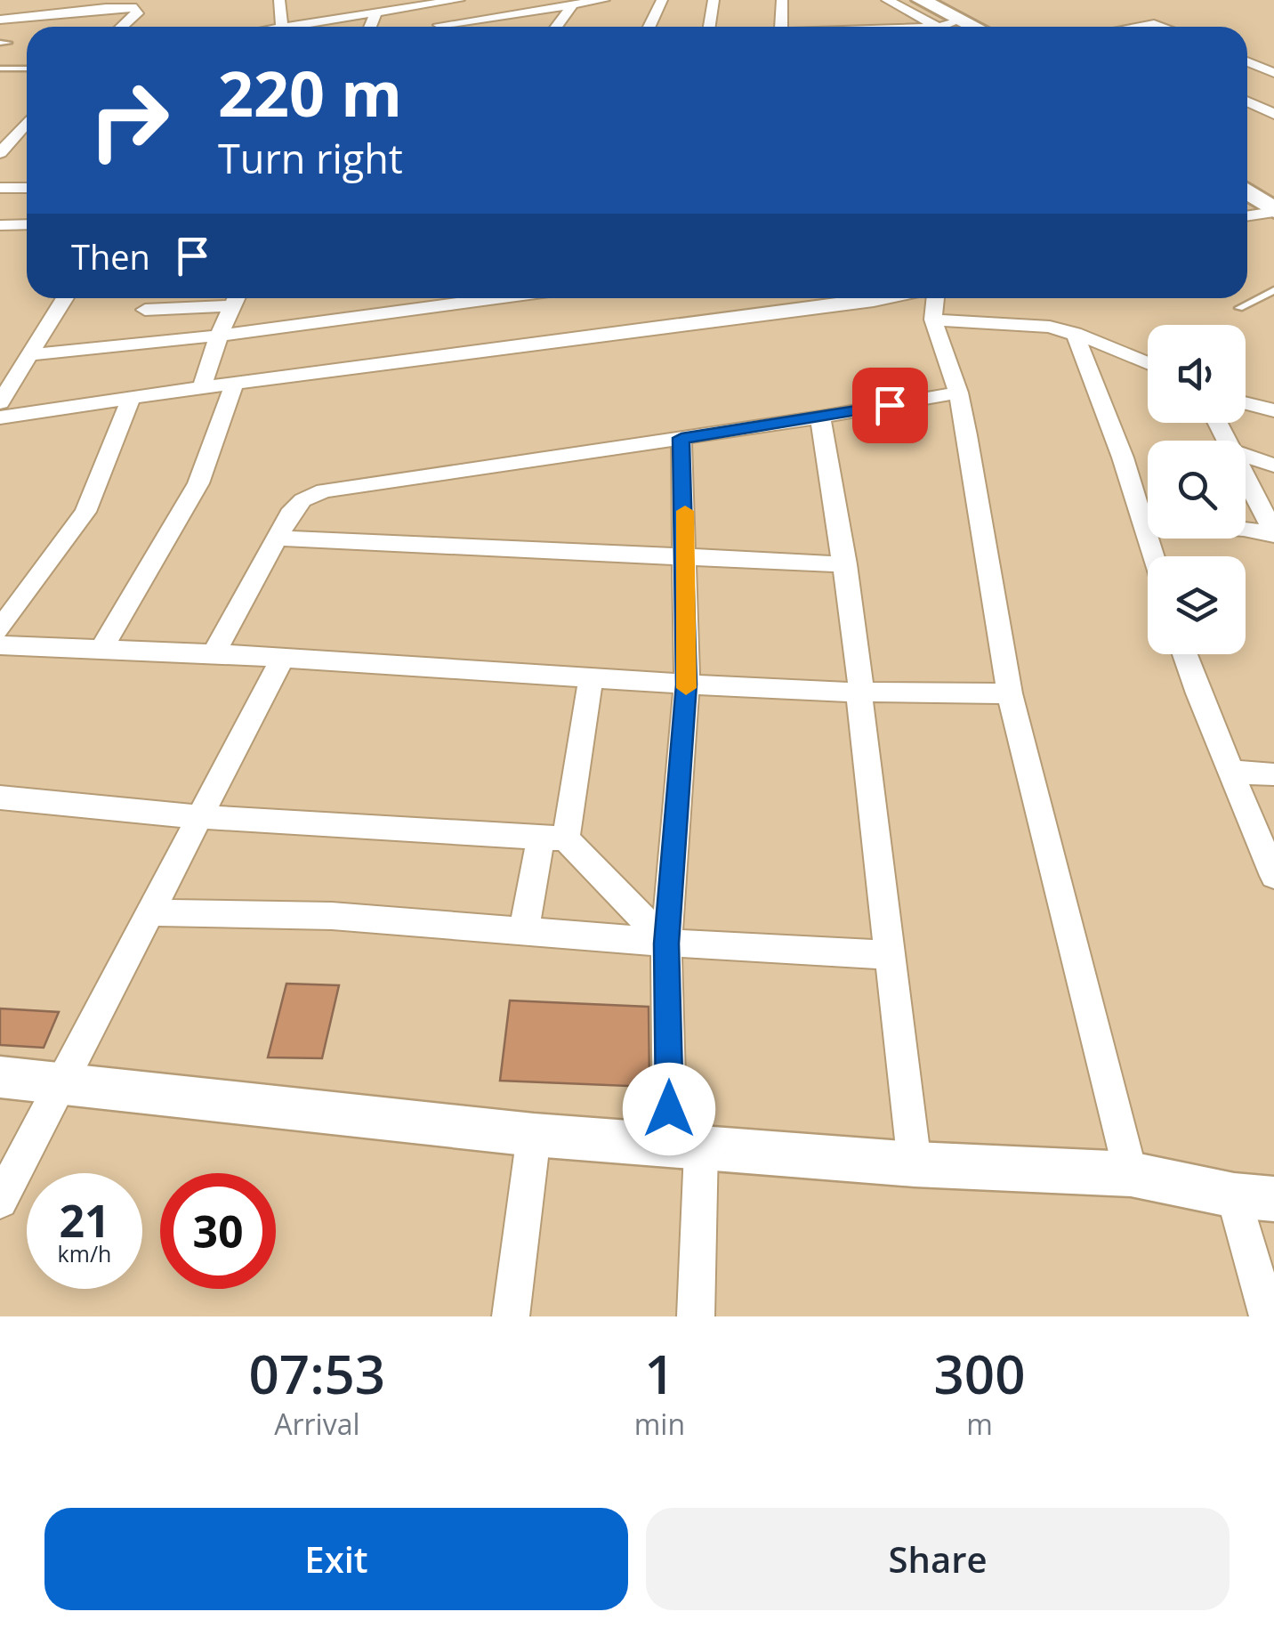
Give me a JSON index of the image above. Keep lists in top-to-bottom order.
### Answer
{
  "page": {
    "turn": ["220 m", "Turn right"],
    "then": "Then",
    "speed": "21 km/h",
    "limit": "30",
    "eta": [
      "07:53",
      "Arrival",
      "1",
      "min",
      "300",
      "m"
    ],
    "buttons": ["Exit", "Share"]
  }
}
